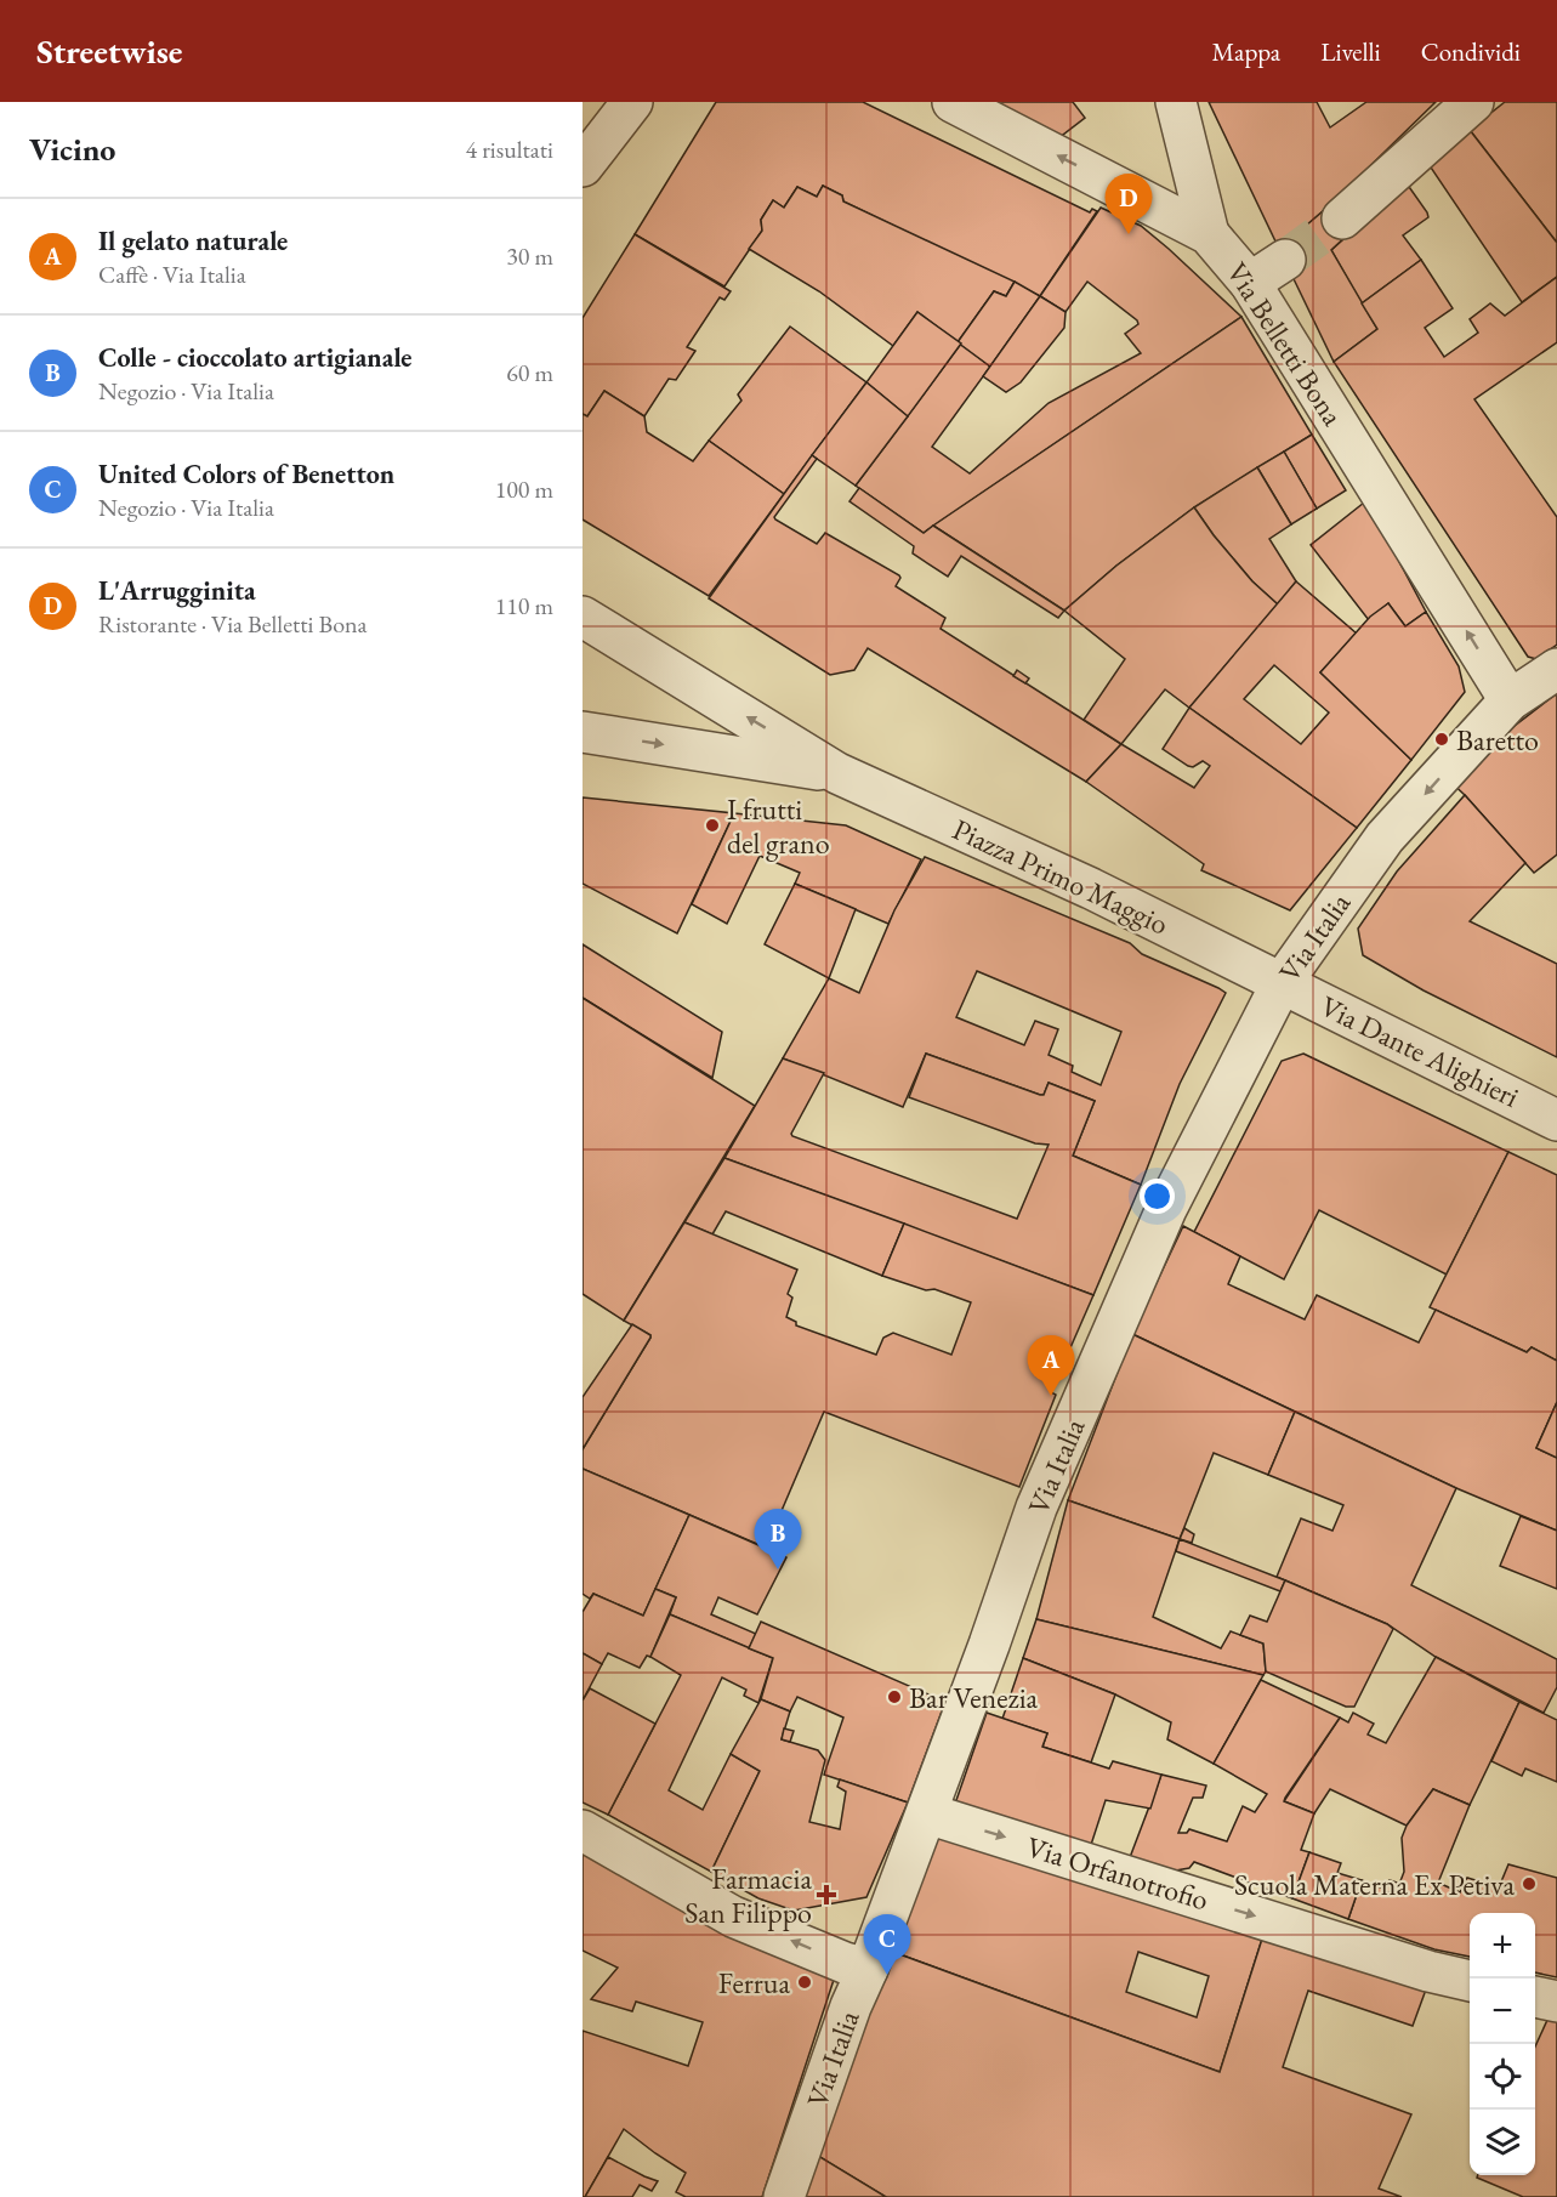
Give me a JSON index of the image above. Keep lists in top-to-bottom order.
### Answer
{
  "streets": {
    "street": [
      "Via Belletti Bona",
      "Piazza Primo Maggio",
      "Via Italia",
      "Via Dante Alighieri",
      "Via Orfanotrofio"
    ]
  },
  "crossings": [
    ["Via Belletti Bona", "Via Italia"],
    ["Piazza Primo Maggio", "Via Italia"],
    ["Piazza Primo Maggio", "Via Dante Alighieri"],
    ["Via Italia", "Via Dante Alighieri"],
    ["Via Italia", "Via Orfanotrofio"]
  ],
  "one_way": ["Via Belletti Bona", "Via Orfanotrofio"],
  "places": {
    "other": [
      "Baretto",
      "I frutti del grano",
      "Bar Venezia",
      "Scuola Materna Ex Petiva",
      "Ferrua"
    ],
    "health": ["Farmacia San Filippo"]
  },
  "page": {
    "header": "Streetwise",
    "nav": ["Mappa", "Livelli", "Condividi"],
    "heading": ["Vicino", "4 risultati"],
    "pins": [
      "D",
      "A",
      "B",
      "C"
    ],
    "list": [
      {
        "mark": "A",
        "name": "Il gelato naturale",
        "note": "Caffè · Via Italia",
        "value": "30 m"
      },
      {
        "mark": "B",
        "name": "Colle - cioccolato artigianale",
        "note": "Negozio · Via Italia",
        "value": "60 m"
      },
      {
        "mark": "C",
        "name": "United Colors of Benetton",
        "note": "Negozio · Via Italia",
        "value": "100 m"
      },
      {
        "mark": "D",
        "name": "L'Arrugginita",
        "note": "Ristorante · Via Belletti Bona",
        "value": "110 m"
      }
    ],
    "map_buttons": ["+", "−"]
  }
}
